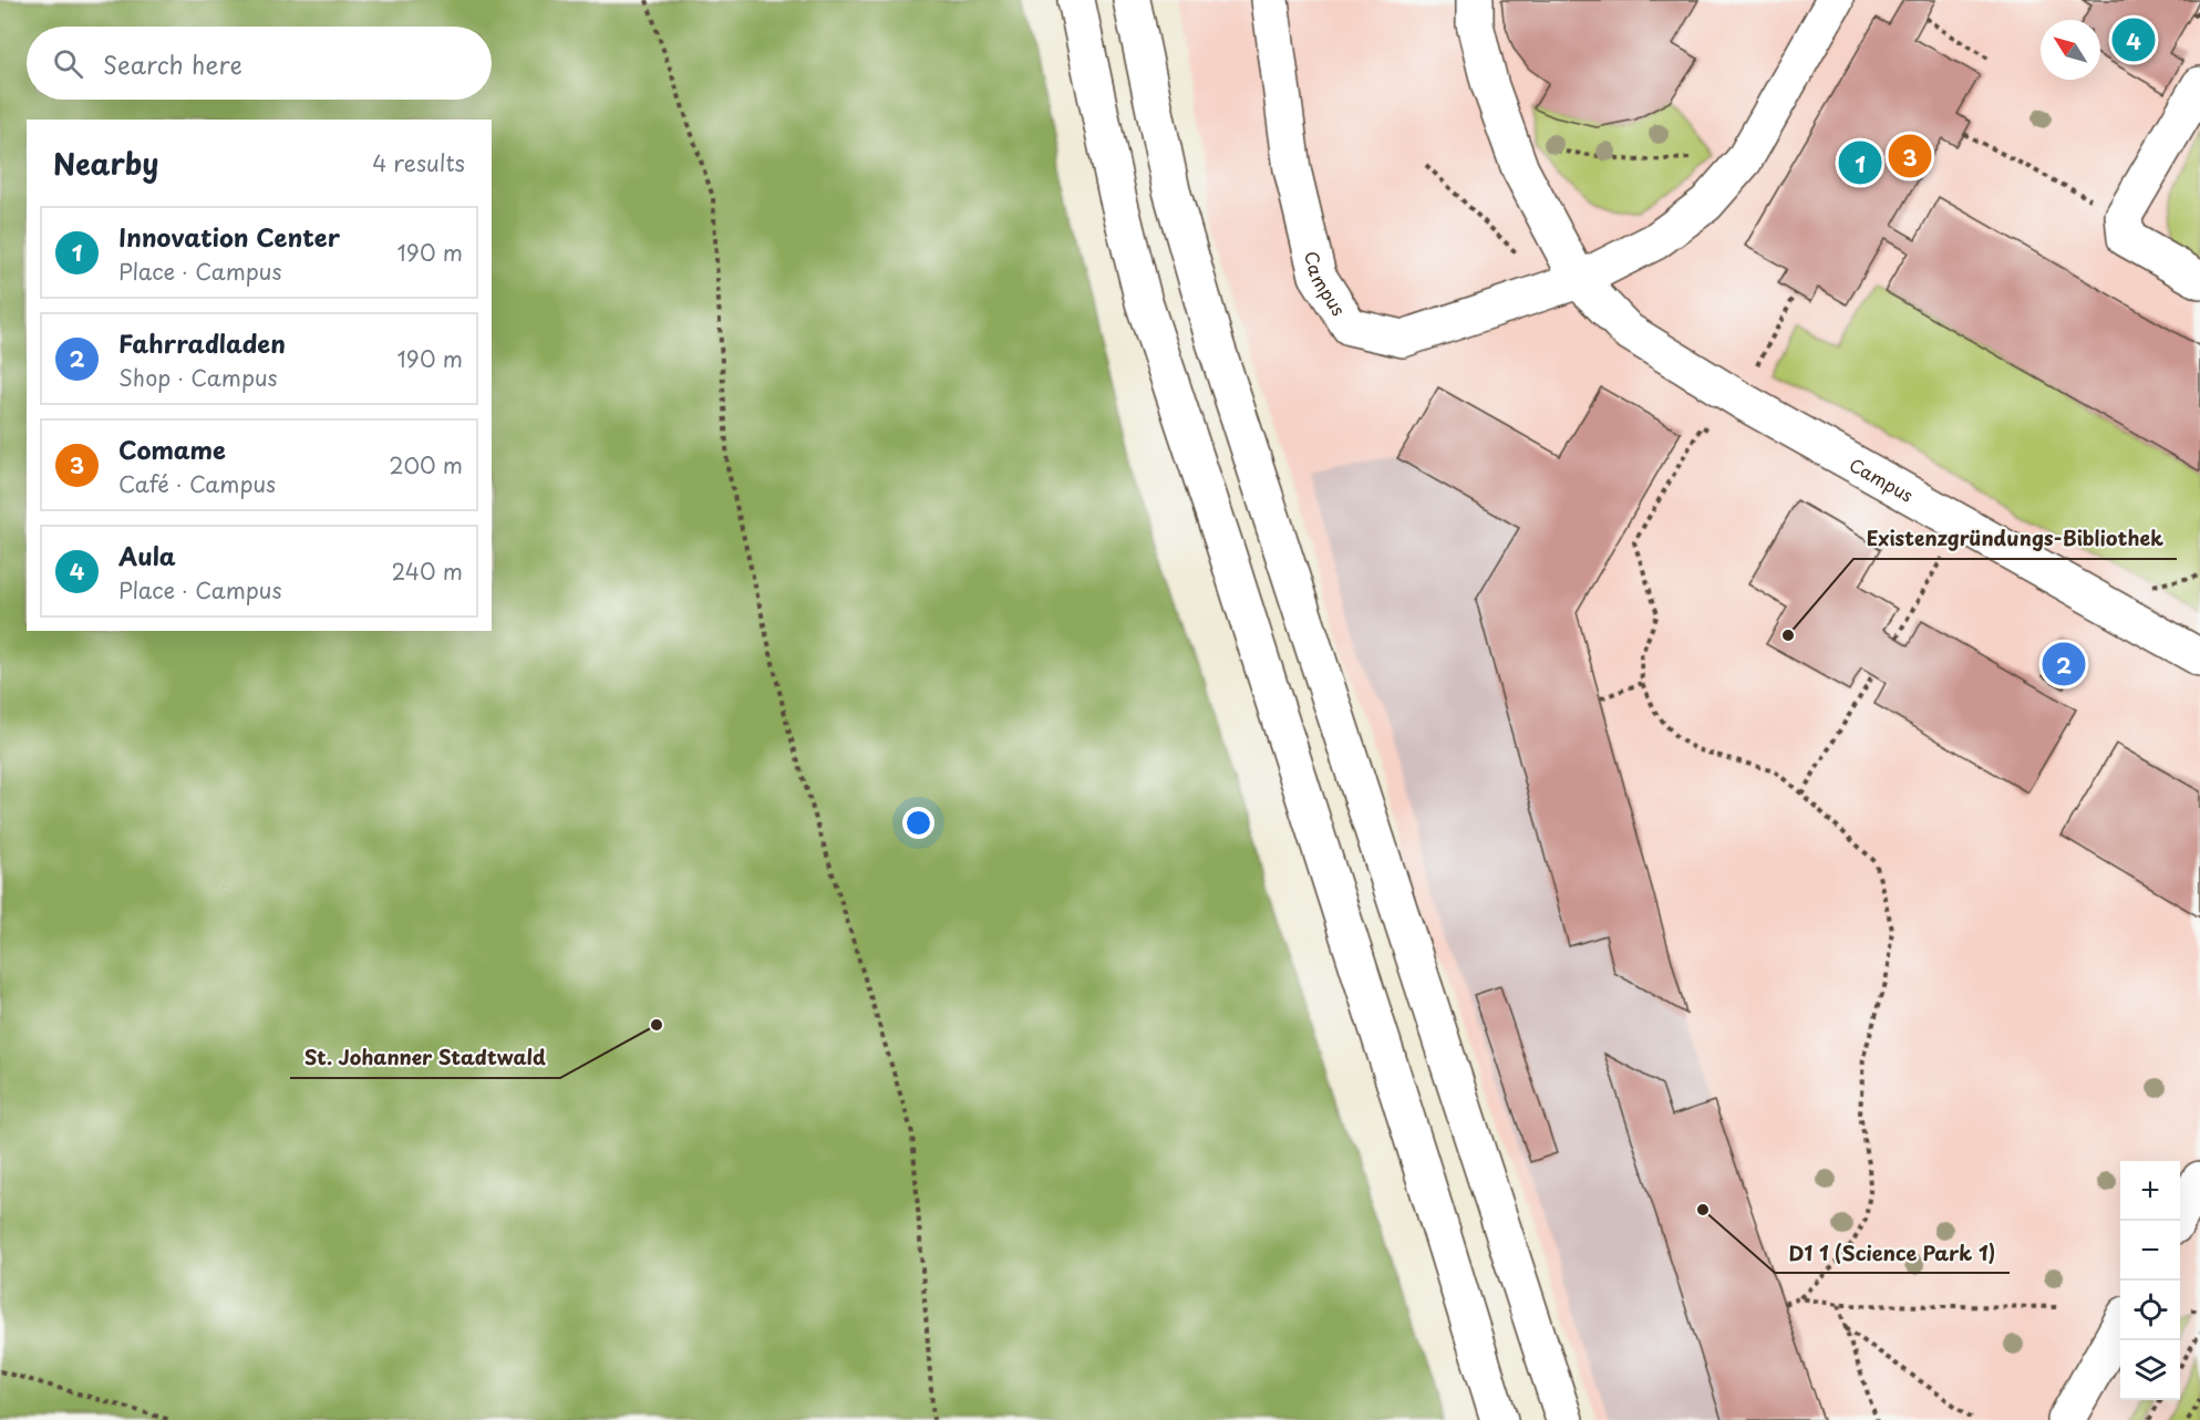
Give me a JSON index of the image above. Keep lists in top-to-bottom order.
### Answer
{
  "streets": {
    "main road": ["Campus"]
  },
  "places": ["Existenzgründungs-Bibliothek", "St. Johanner Stadtwald", "D1 1 (Science Park 1)"],
  "north": "top left",
  "page": {
    "pins": [
      "4",
      "3",
      "1",
      "2"
    ],
    "search": "Search here",
    "heading": ["Nearby", "4 results"],
    "list": [
      {
        "mark": "1",
        "name": "Innovation Center",
        "note": "Place · Campus",
        "value": "190 m"
      },
      {
        "mark": "2",
        "name": "Fahrradladen",
        "note": "Shop · Campus",
        "value": "190 m"
      },
      {
        "mark": "3",
        "name": "Comame",
        "note": "Café · Campus",
        "value": "200 m"
      },
      {
        "mark": "4",
        "name": "Aula",
        "note": "Place · Campus",
        "value": "240 m"
      }
    ],
    "map_buttons": ["+", "−"]
  }
}
